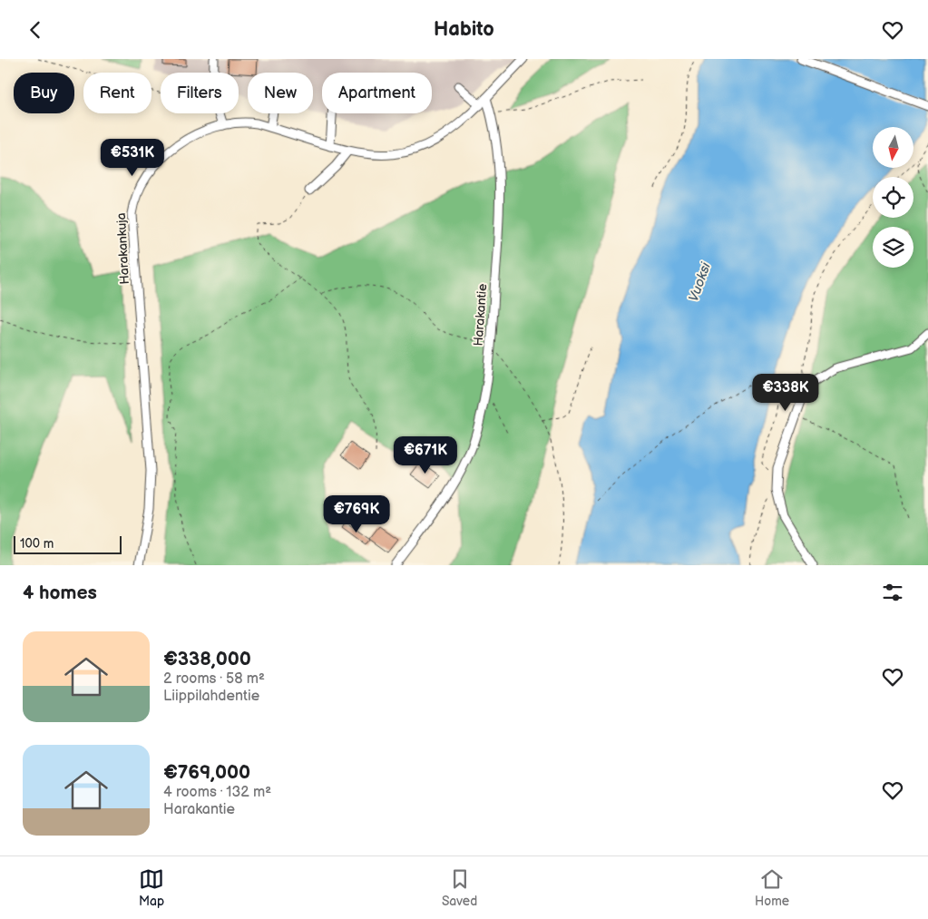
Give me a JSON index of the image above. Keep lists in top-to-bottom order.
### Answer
{
  "streets": {
    "street": ["Harakankuja", "Harakantie"]
  },
  "crossings": [
    ["Harakankuja", "Harakantie"]
  ],
  "water": ["Vuoksi"],
  "scale_bar": "100 m",
  "north": "bottom",
  "page": {
    "header": "Habito",
    "chip": [
      "Buy",
      "Rent",
      "Filters",
      "New",
      "Apartment"
    ],
    "price": [
      "€531K",
      "€338K",
      "€671K",
      "€769K"
    ],
    "scale": "100 m",
    "heading": "4 homes",
    "list": [
      {
        "name": "€338,000",
        "note": "2 rooms · 58 m² · Liippilahdentie"
      },
      {
        "name": "€769,000",
        "note": "4 rooms · 132 m² · Harakantie"
      }
    ],
    "tabs": ["Map", "Saved", "Home"]
  }
}
